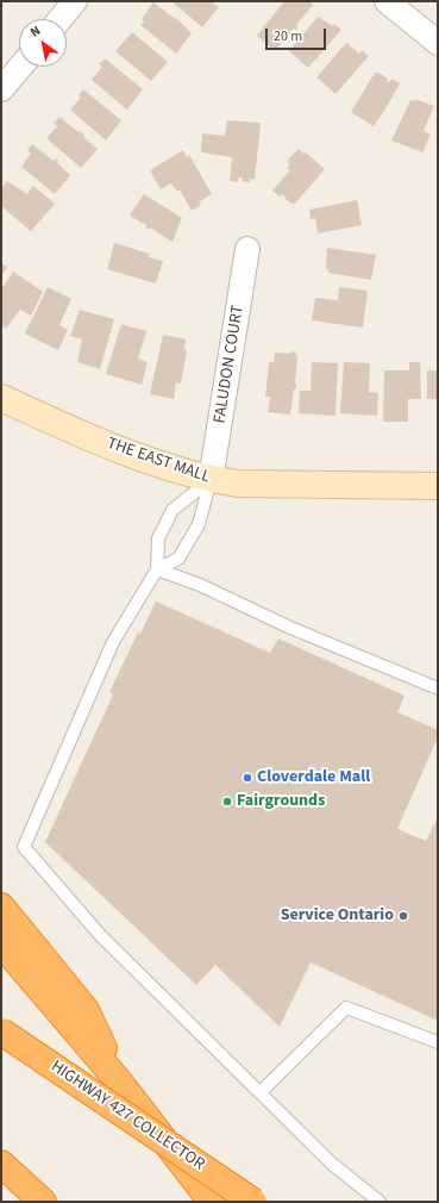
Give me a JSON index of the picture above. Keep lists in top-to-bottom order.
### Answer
{
  "streets": {
    "highway": ["HIGHWAY 427 COLLECTOR"],
    "main road": ["THE EAST MALL"],
    "street": ["FALUDON COURT"]
  },
  "crossings": [
    ["FALUDON COURT", "THE EAST MALL"]
  ],
  "places": ["Cloverdale Mall", "Fairgrounds", "Service Ontario"],
  "scale_bar": "20 m",
  "north": "top left"
}
